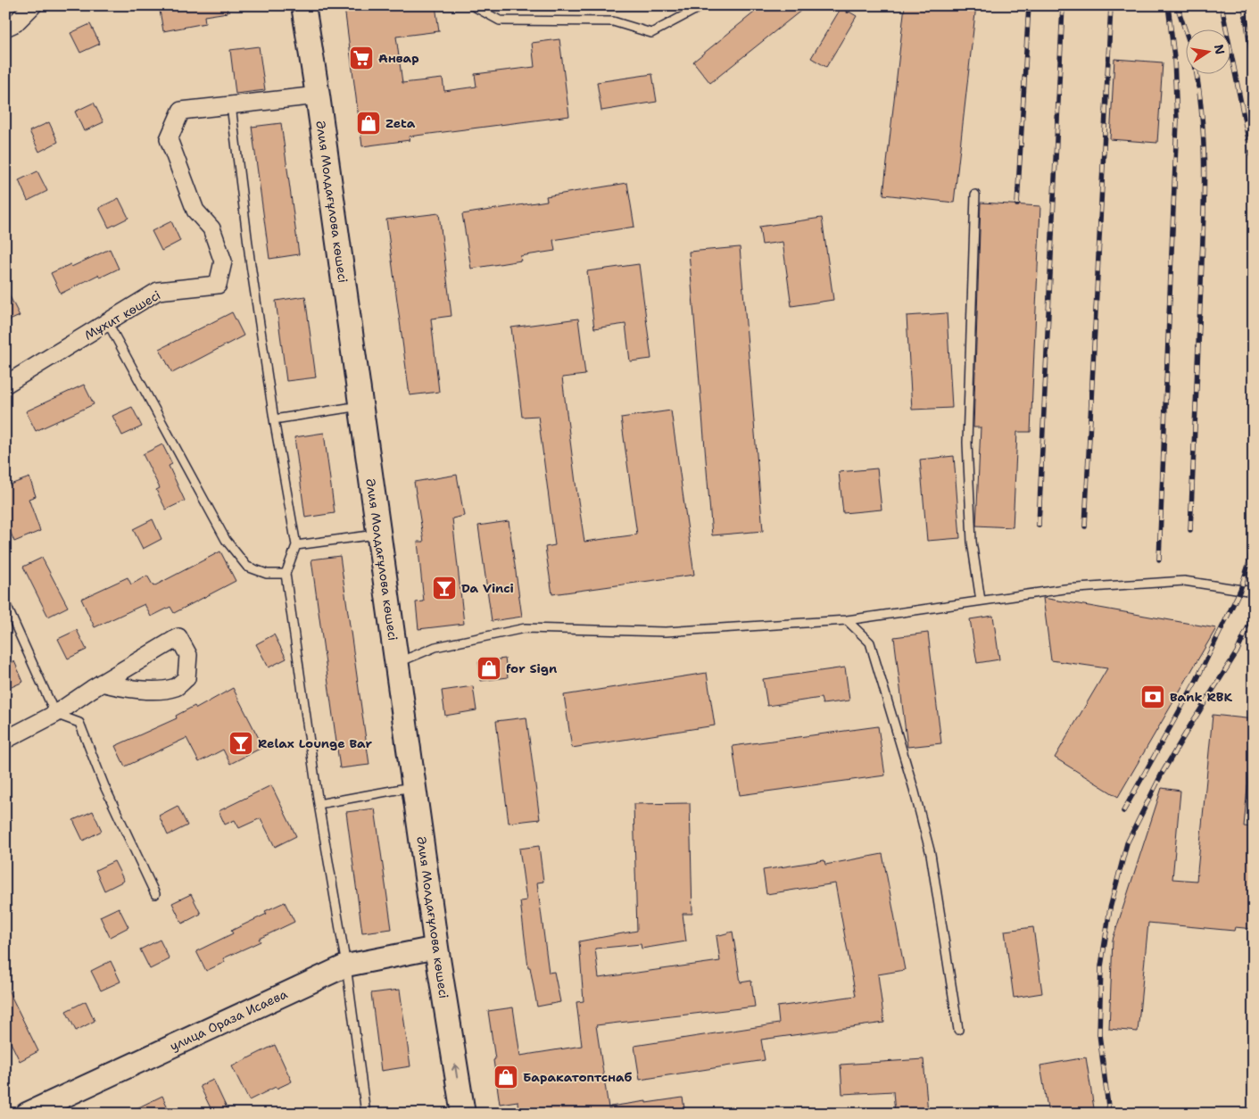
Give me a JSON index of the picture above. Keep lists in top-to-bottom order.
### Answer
{
  "streets": {
    "main road": ["Әлия Молдағұлова көшесі"],
    "street": ["Мұхит көшесі", "улица Ораза Исаева"]
  },
  "crossings": [
    ["Әлия Молдағұлова көшесі", "Мұхит көшесі"],
    ["Әлия Молдағұлова көшесі", "улица Ораза Исаева"]
  ],
  "places": {
    "supermarket": ["Анвар"],
    "shop": ["Zeta", "for Sign", "Баракатоптснаб"],
    "bar": ["Da Vinci", "Relax Lounge Bar"],
    "bank": ["Bank RBK"]
  },
  "north": "right"
}
